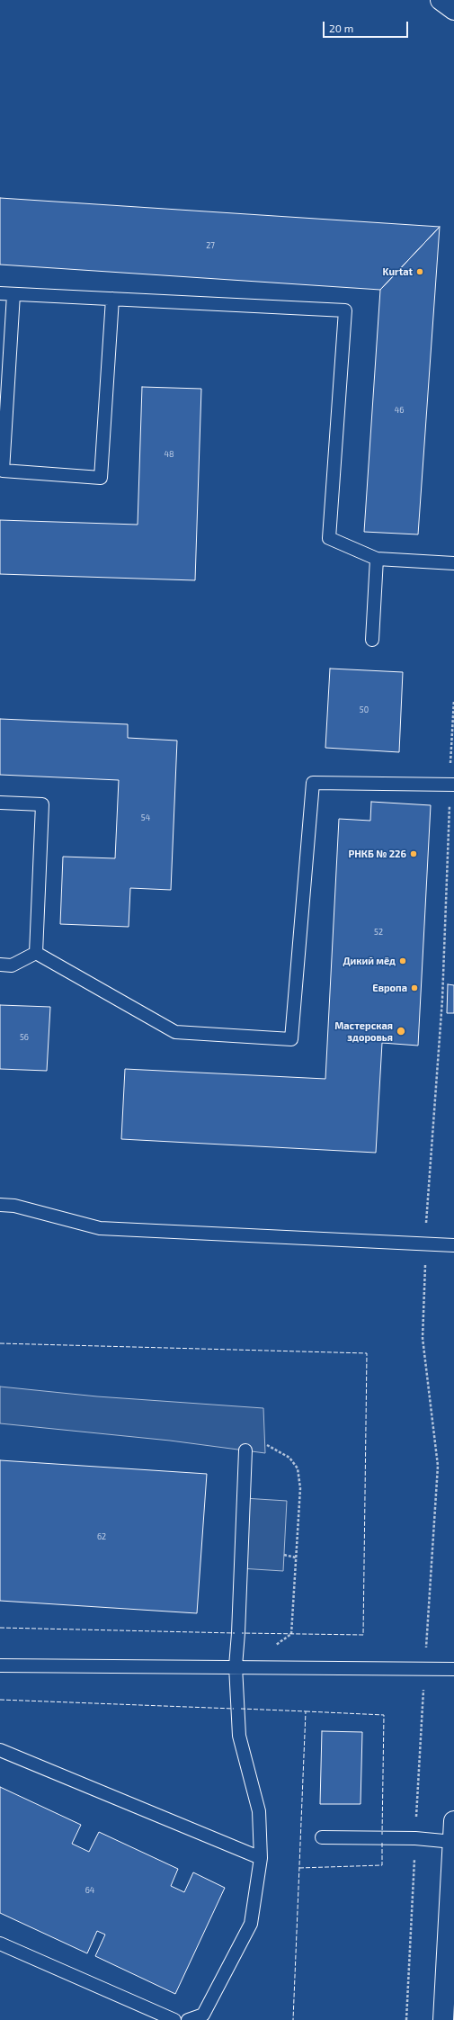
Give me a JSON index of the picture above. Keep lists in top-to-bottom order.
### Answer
{
  "places": [
    "Kurtat",
    "РНКБ № 226",
    "Дикий мёд",
    "Европа",
    "Мастерская здоровья"
  ],
  "house_numbers": [
    "27",
    "46",
    "48",
    "50",
    "54",
    "52",
    "56",
    "62",
    "64"
  ],
  "scale_bar": "20 m"
}
